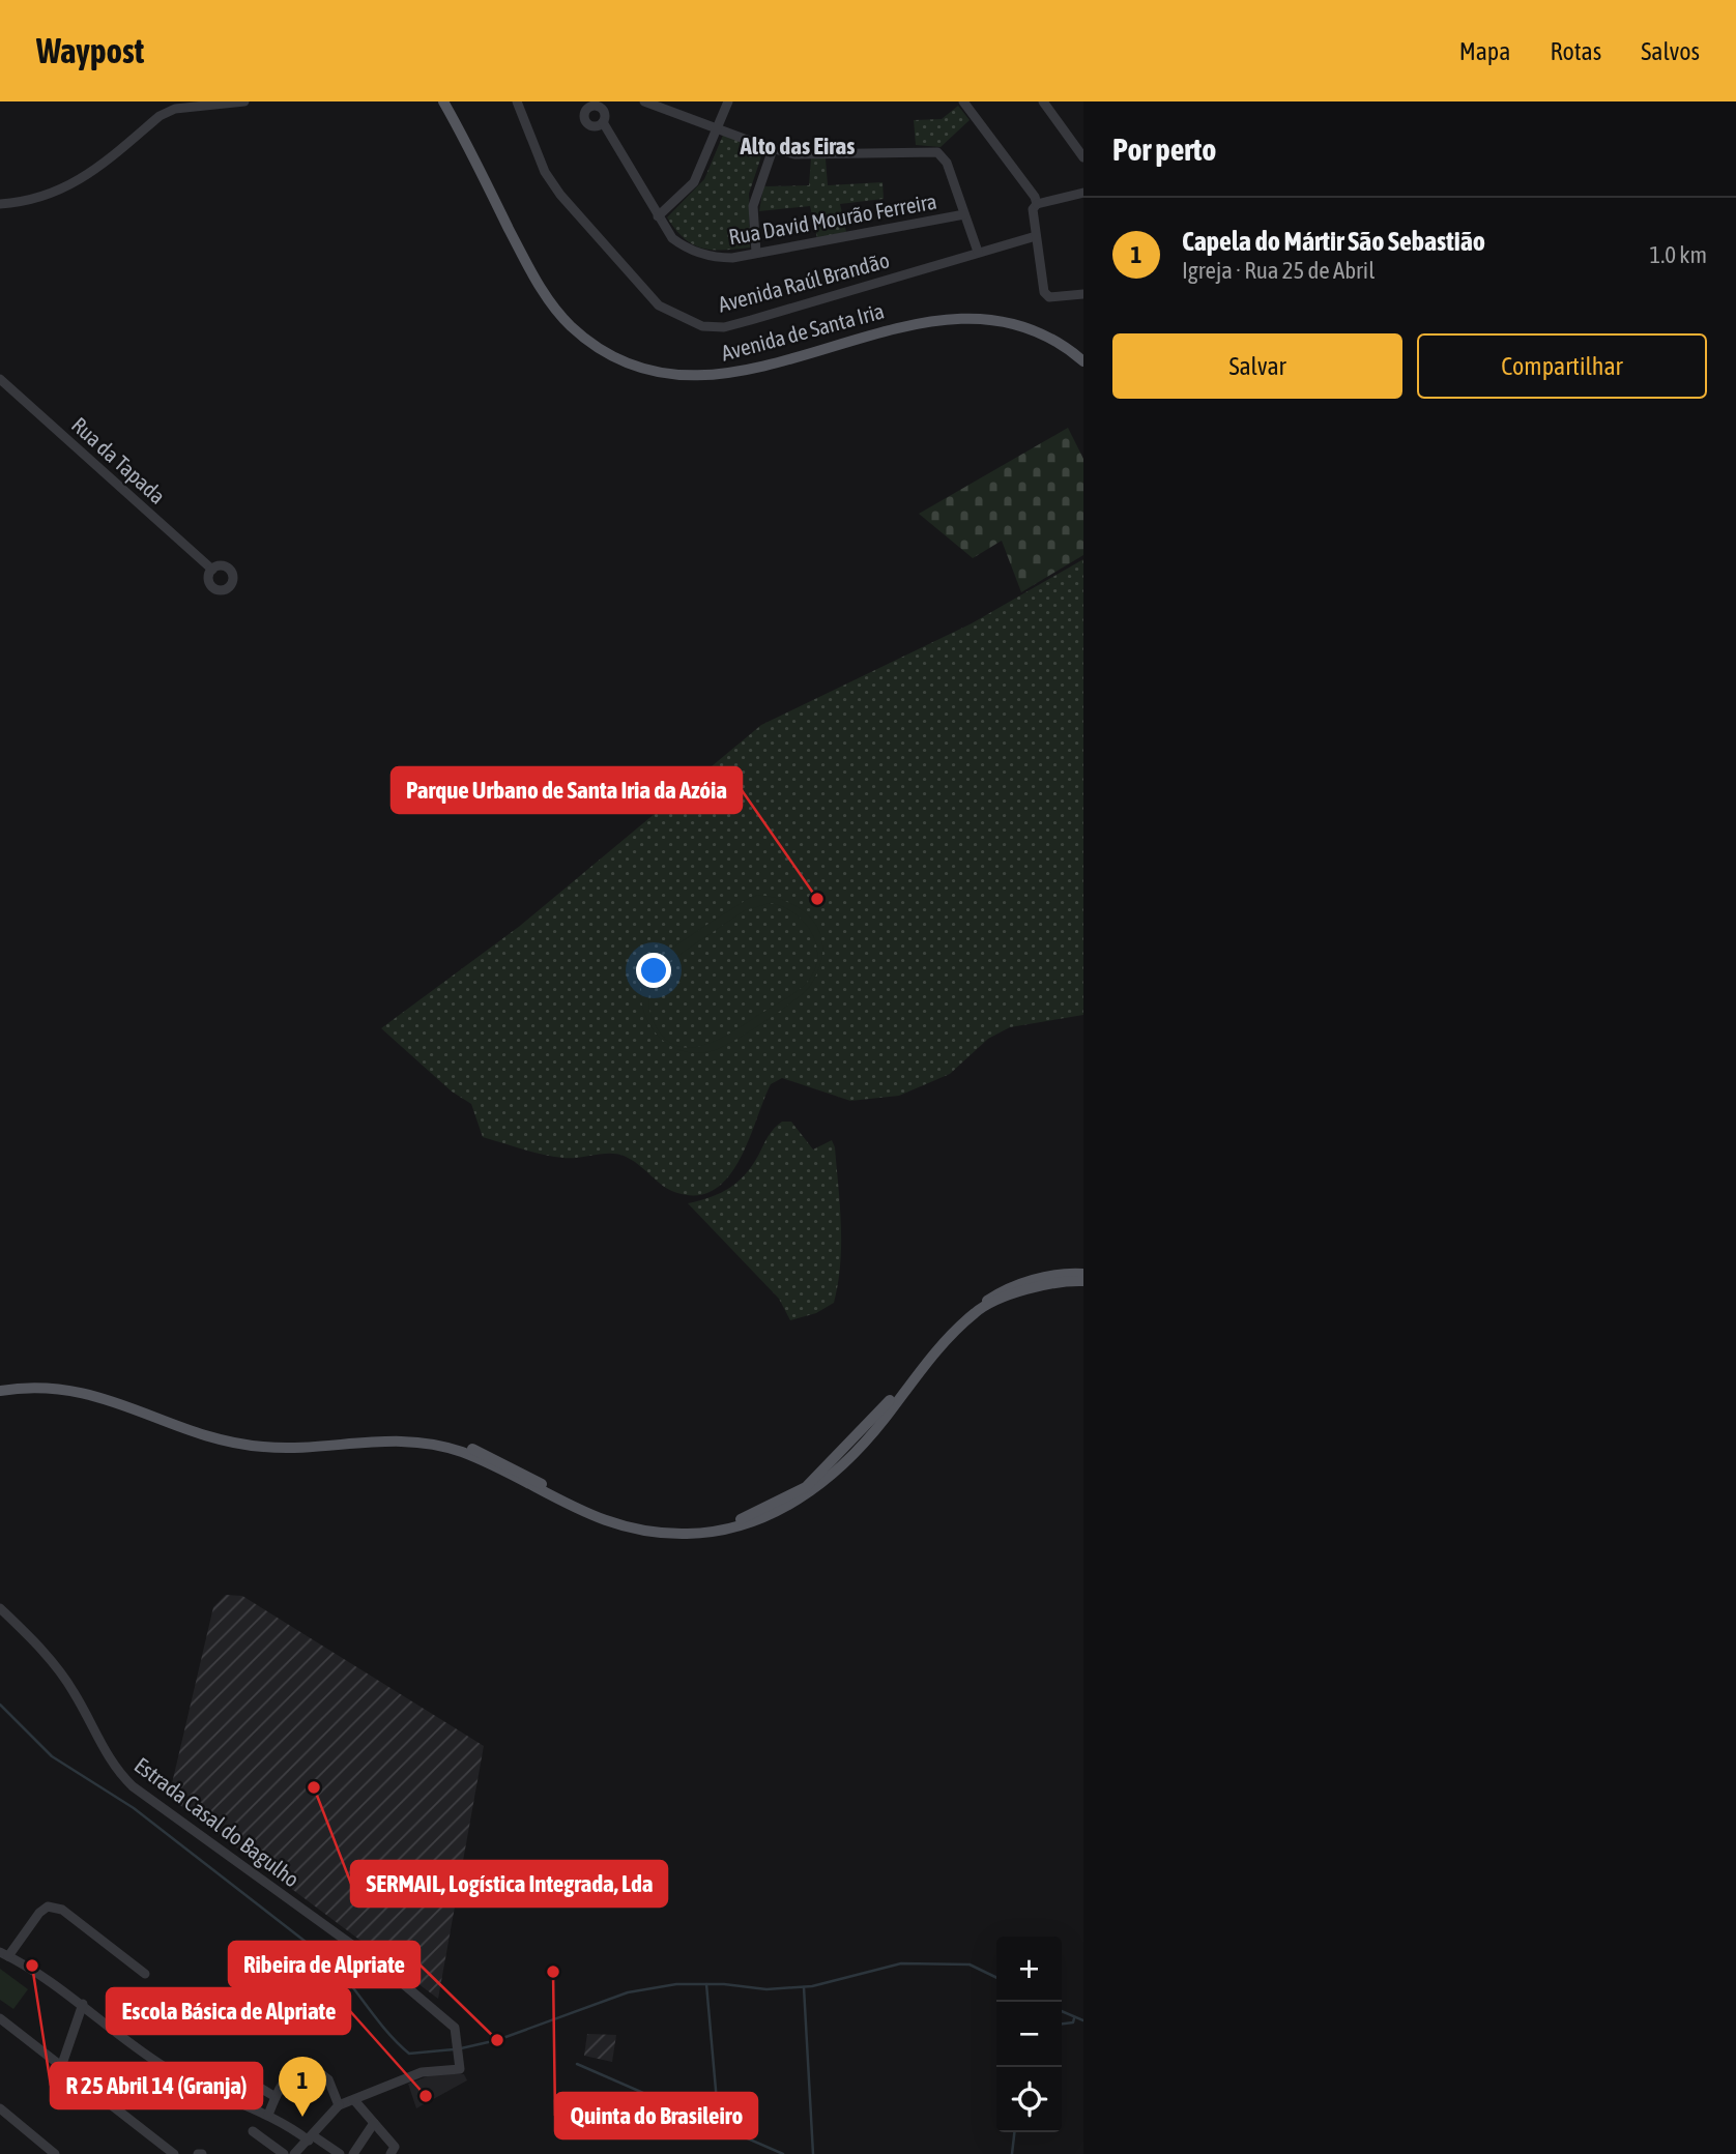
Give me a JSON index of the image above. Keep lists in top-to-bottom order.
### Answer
{
  "streets": {
    "main road": ["Avenida de Santa Iria"],
    "street": [
      "Rua David Mourão Ferreira",
      "Avenida Raúl Brandão",
      "Rua da Tapada",
      "Estrada Casal do Bagulho"
    ]
  },
  "districts": ["Alto das Eiras"],
  "places": [
    "Parque Urbano de Santa Iria da Azóia",
    "SERMAIL, Logística Integrada, Lda",
    "R 25 Abril 14 (Granja)",
    "Quinta do Brasileiro",
    "Ribeira de Alpriate",
    "Escola Básica de Alpriate"
  ],
  "page": {
    "header": "Waypost",
    "nav": ["Mapa", "Rotas", "Salvos"],
    "heading": "Por perto",
    "list": [
      {
        "mark": "1",
        "name": "Capela do Mártir São Sebastião",
        "note": "Igreja · Rua 25 de Abril",
        "value": "1.0 km"
      }
    ],
    "buttons": ["Salvar", "Compartilhar"],
    "map_buttons": ["+", "−"],
    "pins": "1"
  }
}
